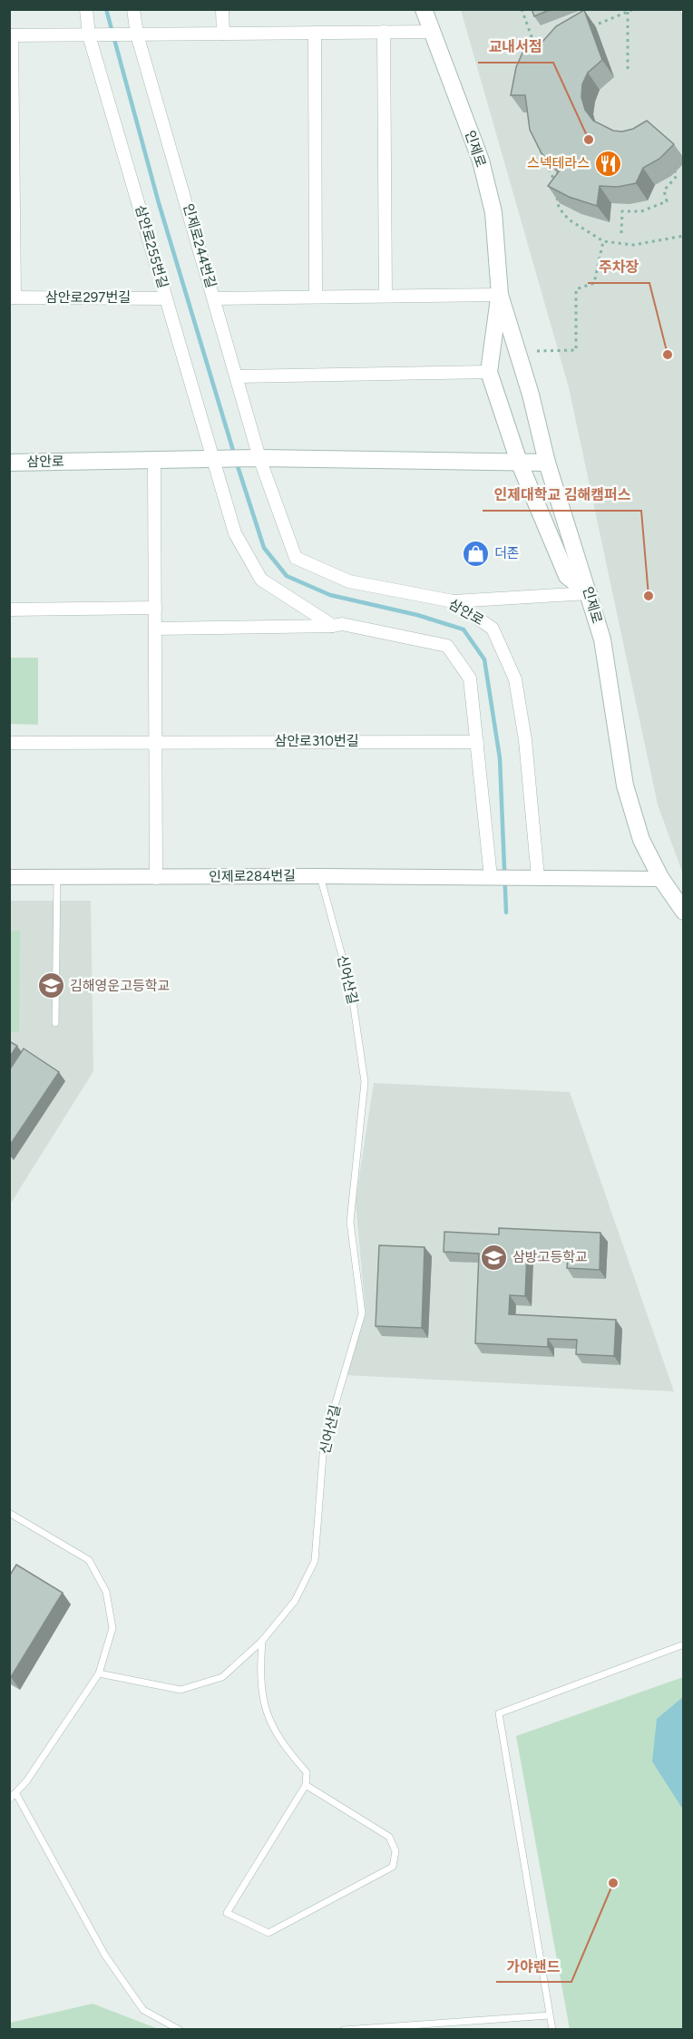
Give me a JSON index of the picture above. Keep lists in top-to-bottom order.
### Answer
{
  "streets": {
    "main road": ["인제로", "삼안로"],
    "street": [
      "인제로244번길",
      "삼안로255번길",
      "삼안로297번길",
      "삼안로310번길",
      "인제로284번길"
    ],
    "lane": ["신어산길"]
  },
  "crossings": [
    ["인제로244번길", "삼안로"],
    ["삼안로255번길", "삼안로297번길"],
    ["삼안로255번길", "삼안로"],
    ["삼안로", "인제로284번길"],
    ["인제로284번길", "신어산길"]
  ],
  "places": {
    "other": [
      "교내서점",
      "주차장",
      "인제대학교 김해캠퍼스",
      "가야랜드"
    ],
    "restaurant": ["스넥테라스"],
    "shop": ["더존"],
    "school or university": ["김해영운고등학교", "삼방고등학교"]
  }
}
